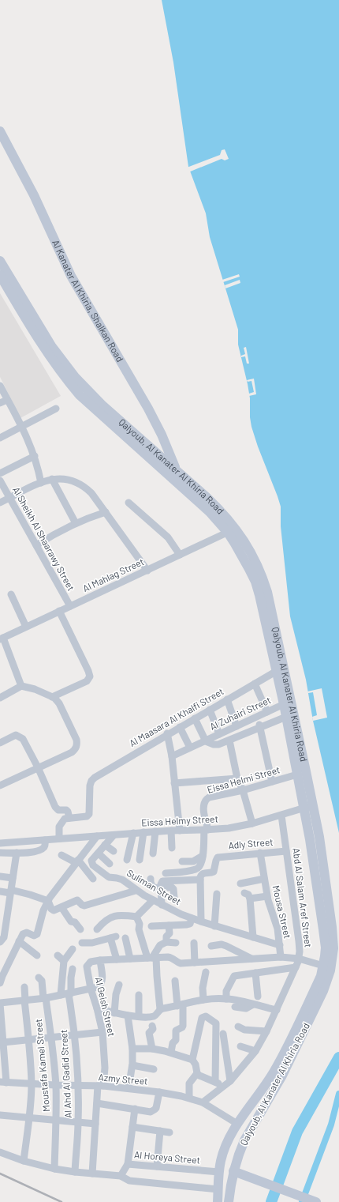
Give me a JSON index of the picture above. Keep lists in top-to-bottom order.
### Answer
{
  "streets": {
    "main road": ["Al Kanater Al Khiria, Shalkan Road", "Qalyoub, Al Kanater Al Khiria Road"],
    "street": [
      "Al Sheikh Al Shaarawy Street",
      "Al Mahlag Street",
      "Al Zuhairi Street",
      "Al Maasara Al Khalfi Street",
      "Eissa Helmi Street",
      "Eissa Helmy Street",
      "Adly Street",
      "Suliman Street",
      "Abd Al Salam Aref Street",
      "Mousa Street",
      "Al Geish Street",
      "Moustafa Kamel Street",
      "Al Ahd Al Gadid Street",
      "Azmy Street",
      "Al Horeya Street"
    ]
  },
  "crossings": [
    ["Al Kanater Al Khiria, Shalkan Road", "Qalyoub, Al Kanater Al Khiria Road"],
    ["Qalyoub, Al Kanater Al Khiria Road", "Al Mahlag Street"],
    ["Qalyoub, Al Kanater Al Khiria Road", "Al Zuhairi Street"],
    ["Qalyoub, Al Kanater Al Khiria Road", "Al Maasara Al Khalfi Street"],
    ["Qalyoub, Al Kanater Al Khiria Road", "Eissa Helmi Street"],
    ["Qalyoub, Al Kanater Al Khiria Road", "Eissa Helmy Street"],
    ["Qalyoub, Al Kanater Al Khiria Road", "Azmy Street"],
    ["Qalyoub, Al Kanater Al Khiria Road", "Al Horeya Street"],
    ["Al Sheikh Al Shaarawy Street", "Al Mahlag Street"],
    ["Eissa Helmi Street", "Eissa Helmy Street"],
    ["Eissa Helmy Street", "Suliman Street"],
    ["Eissa Helmy Street", "Abd Al Salam Aref Street"],
    ["Adly Street", "Abd Al Salam Aref Street"],
    ["Adly Street", "Mousa Street"],
    ["Suliman Street", "Mousa Street"],
    ["Abd Al Salam Aref Street", "Azmy Street"],
    ["Al Geish Street", "Azmy Street"],
    ["Moustafa Kamel Street", "Azmy Street"],
    ["Al Ahd Al Gadid Street", "Azmy Street"]
  ]
}
